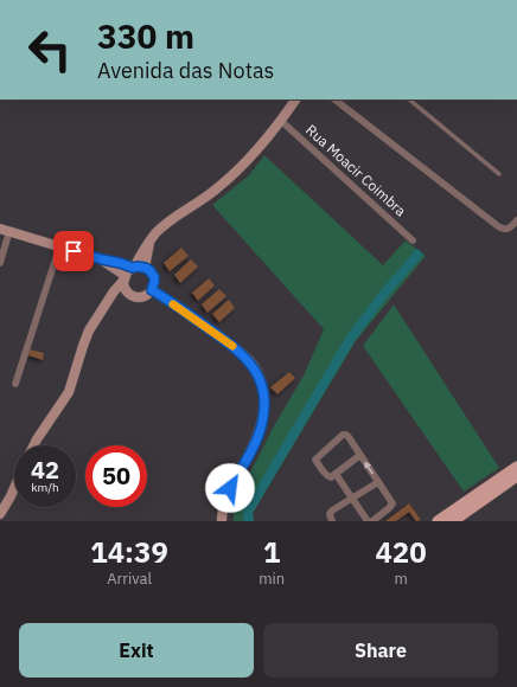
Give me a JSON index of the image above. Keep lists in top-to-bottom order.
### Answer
{
  "streets": {
    "street": ["Rua Moacir Coimbra"]
  },
  "page": {
    "turn": ["330 m", "Avenida das Notas"],
    "speed": "42 km/h",
    "limit": "50",
    "eta": [
      "14:39",
      "Arrival",
      "1",
      "min",
      "420",
      "m"
    ],
    "buttons": ["Exit", "Share"]
  }
}
